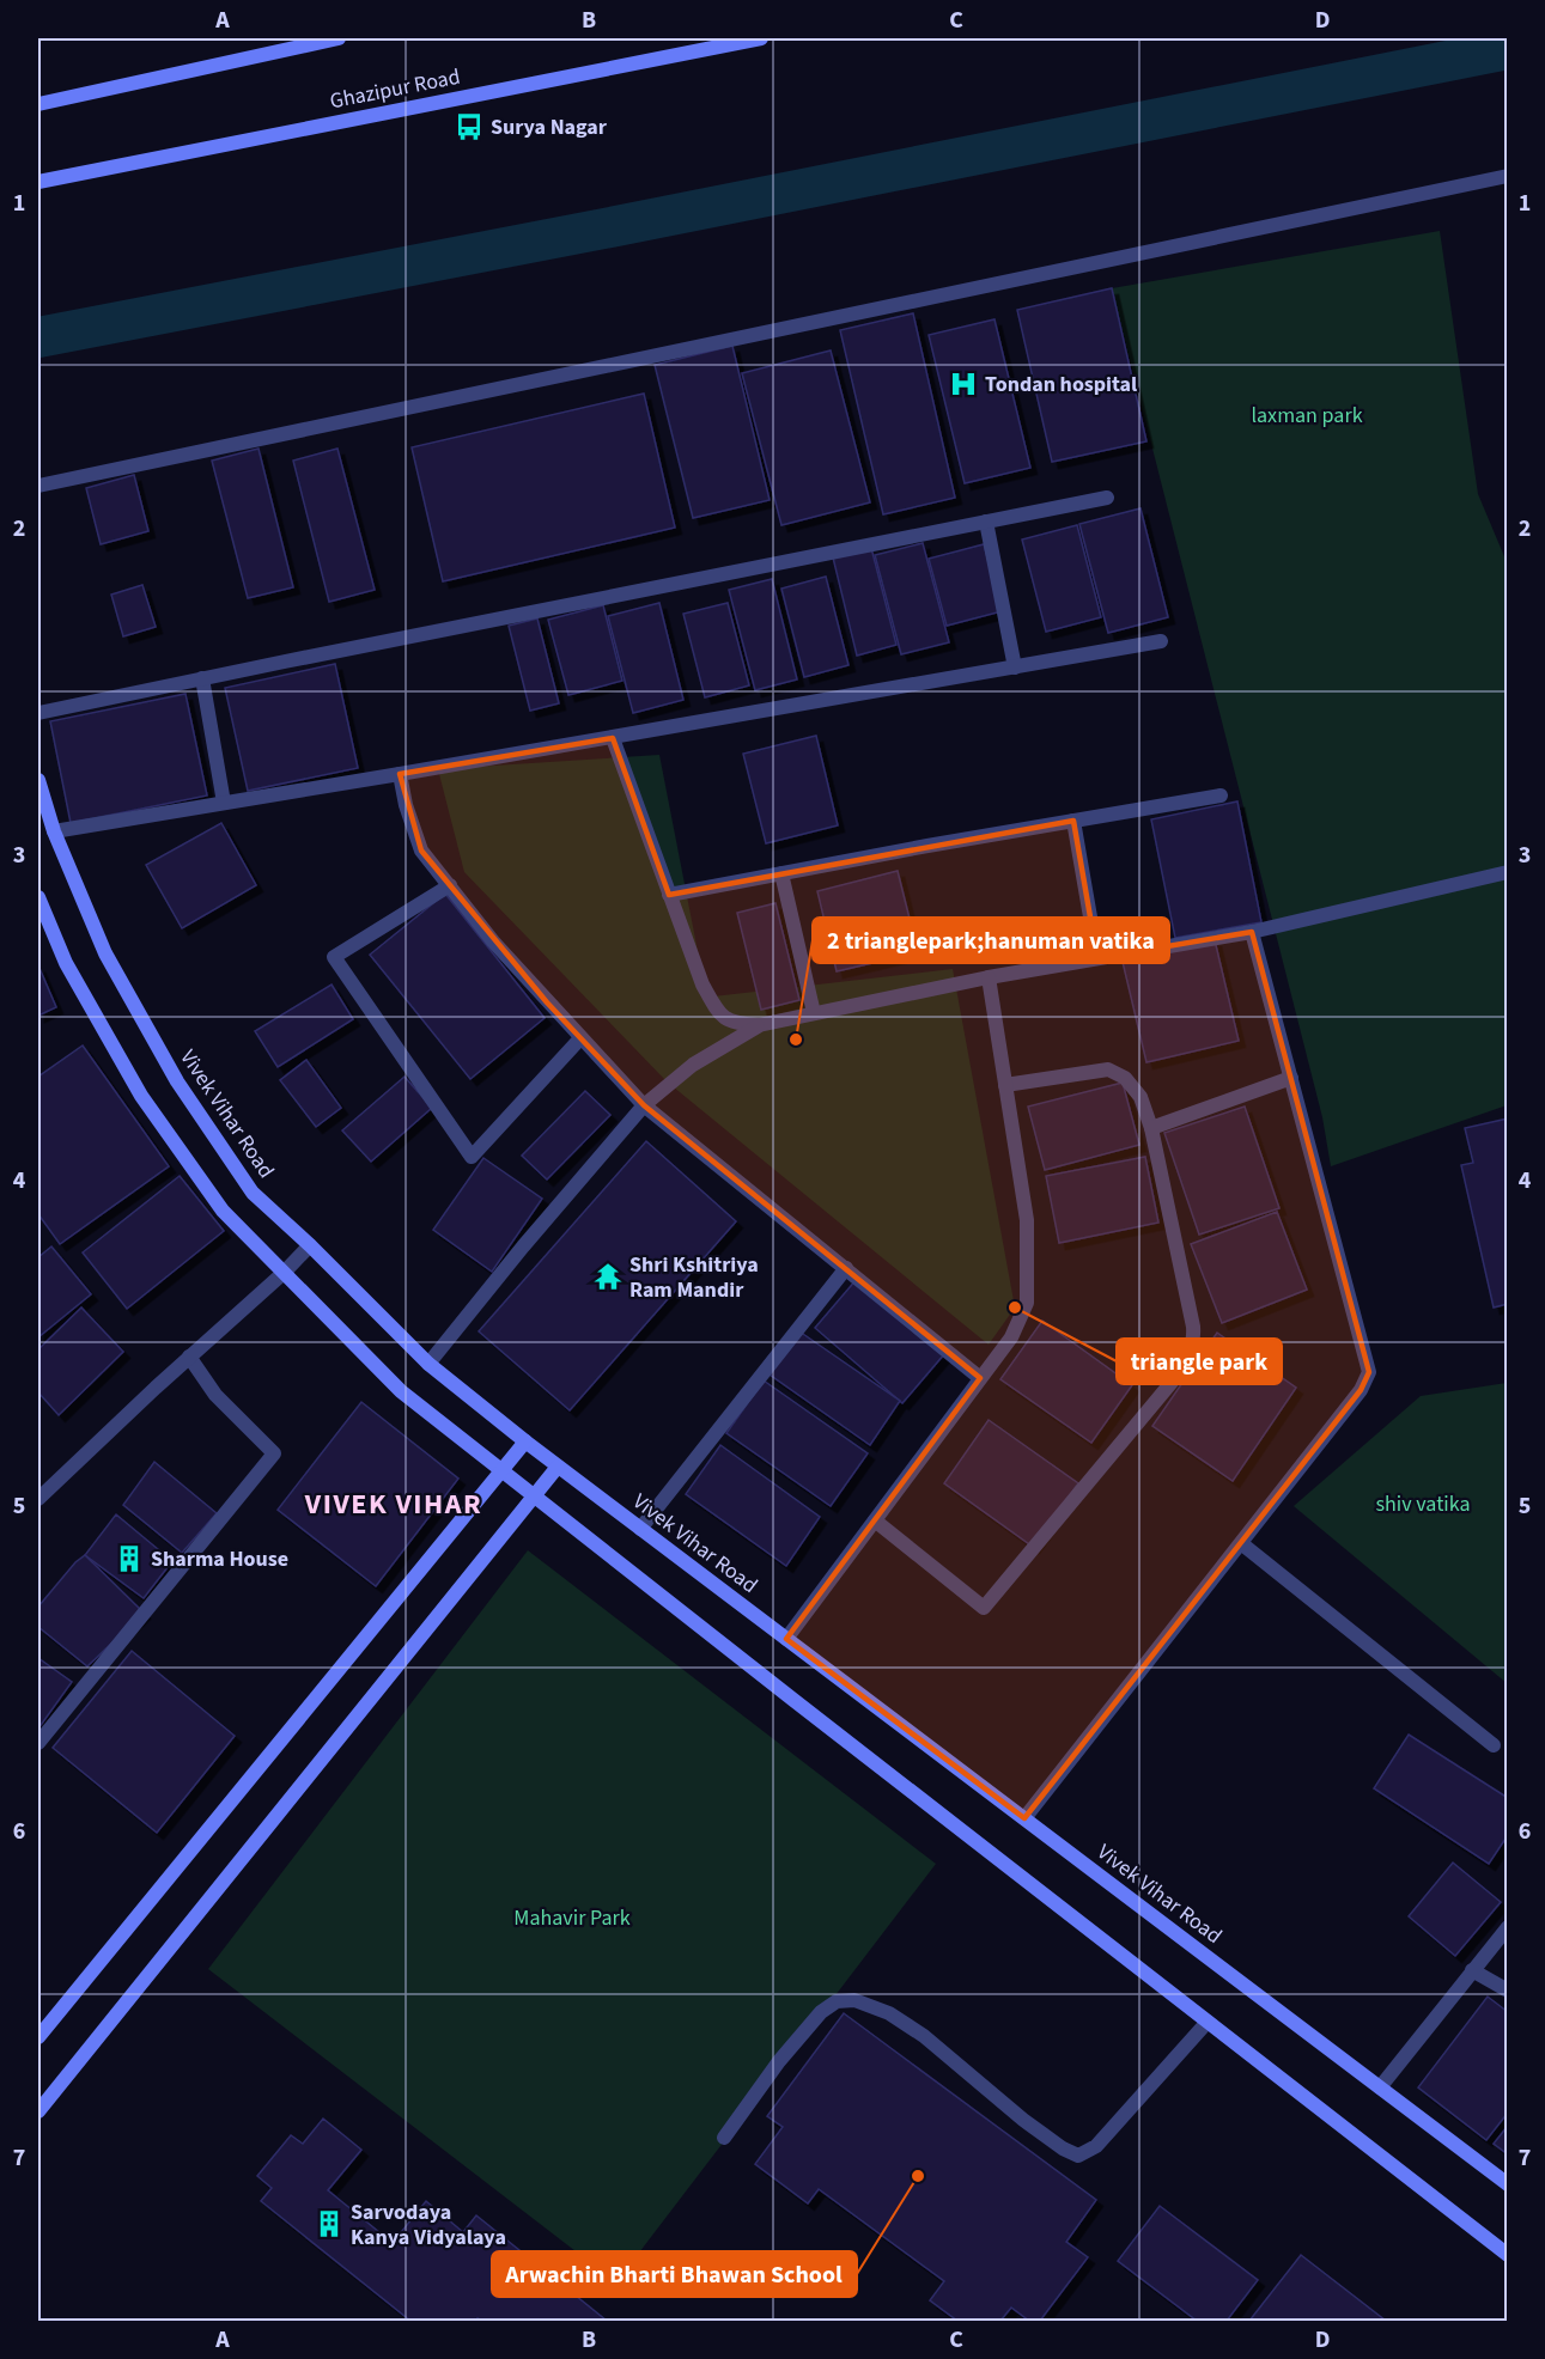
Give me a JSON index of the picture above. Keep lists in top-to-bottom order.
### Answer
{
  "streets": {
    "street": ["Ghazipur Road", "Vivek Vihar Road"]
  },
  "districts": ["VIVEK VIHAR"],
  "parks": ["laxman park", "shiv vatika", "Mahavir Park"],
  "places": {
    "bus stop": ["Surya Nagar"],
    "hospital": ["Tondan hospital"],
    "other": ["2 trianglepark;hanuman vatika", "triangle park", "Arwachin Bharti Bhawan School"],
    "temple": ["Shri Kshitriya Ram Mandir"],
    "building": ["Sharma House", "Sarvodaya Kanya Vidyalaya"]
  },
  "grid": {
    "columns": [
      "A",
      "B",
      "C",
      "D"
    ],
    "rows": [
      "1",
      "2",
      "3",
      "4",
      "5",
      "6",
      "7"
    ]
  }
}
